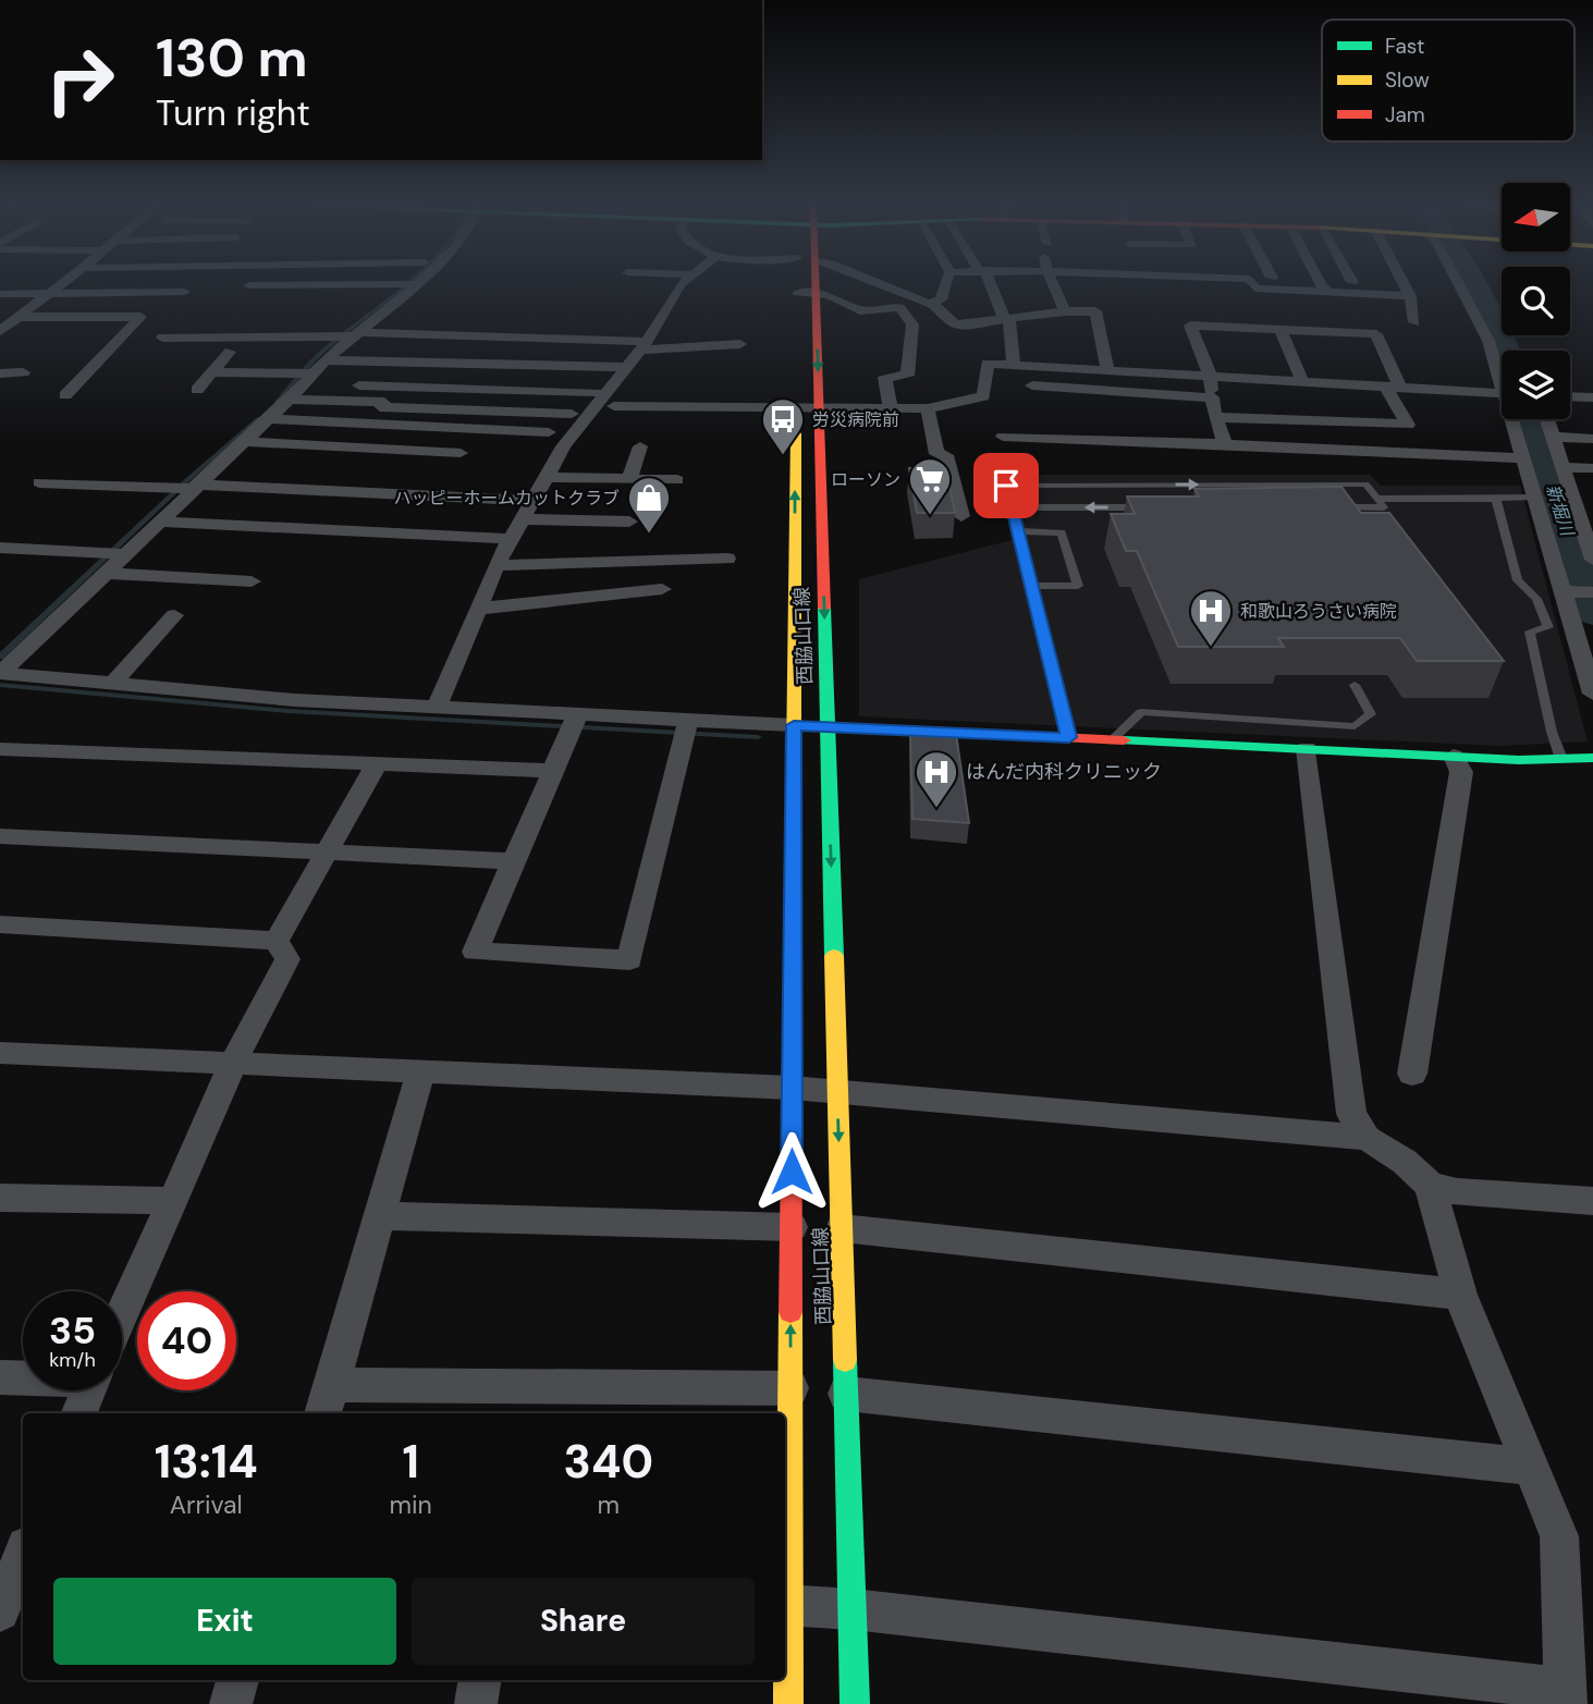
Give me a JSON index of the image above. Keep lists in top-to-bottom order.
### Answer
{
  "streets": {
    "street": ["西脇山口線"]
  },
  "water": ["新堀川"],
  "places": {
    "bus stop": ["労災病院前"],
    "supermarket": ["ローソン"],
    "shop": ["ハッピーホームカットクラブ"],
    "hospital": ["和歌山ろうさい病院", "はんだ内科クリニック"]
  },
  "legend": ["Fast", "Slow", "Jam"],
  "north": "left",
  "page": {
    "turn": ["130 m", "Turn right"],
    "speed": "35 km/h",
    "limit": "40",
    "eta": [
      "13:14",
      "Arrival",
      "1",
      "min",
      "340",
      "m"
    ],
    "buttons": ["Exit", "Share"]
  }
}
